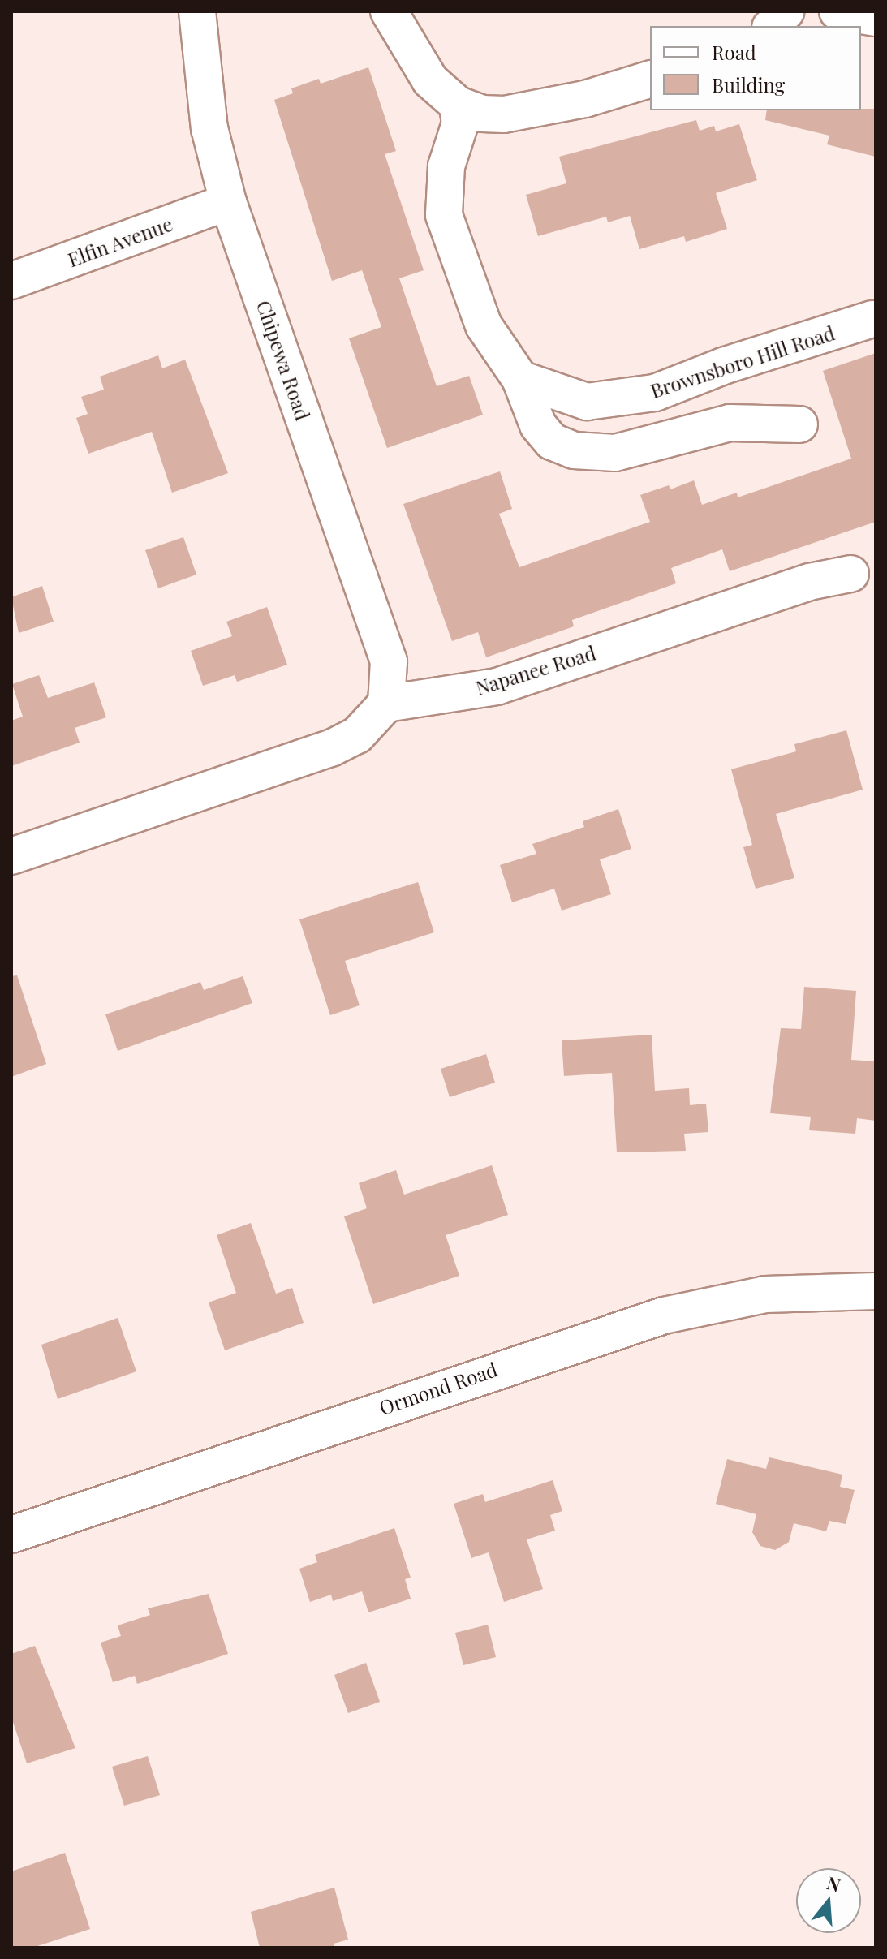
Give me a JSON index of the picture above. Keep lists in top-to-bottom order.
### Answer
{
  "streets": {
    "street": [
      "Elfin Avenue",
      "Chipewa Road",
      "Brownsboro Hill Road",
      "Napanee Road",
      "Ormond Road"
    ]
  },
  "crossings": [
    ["Elfin Avenue", "Chipewa Road"],
    ["Chipewa Road", "Napanee Road"]
  ],
  "legend": ["Road", "Building"],
  "north": "top"
}
